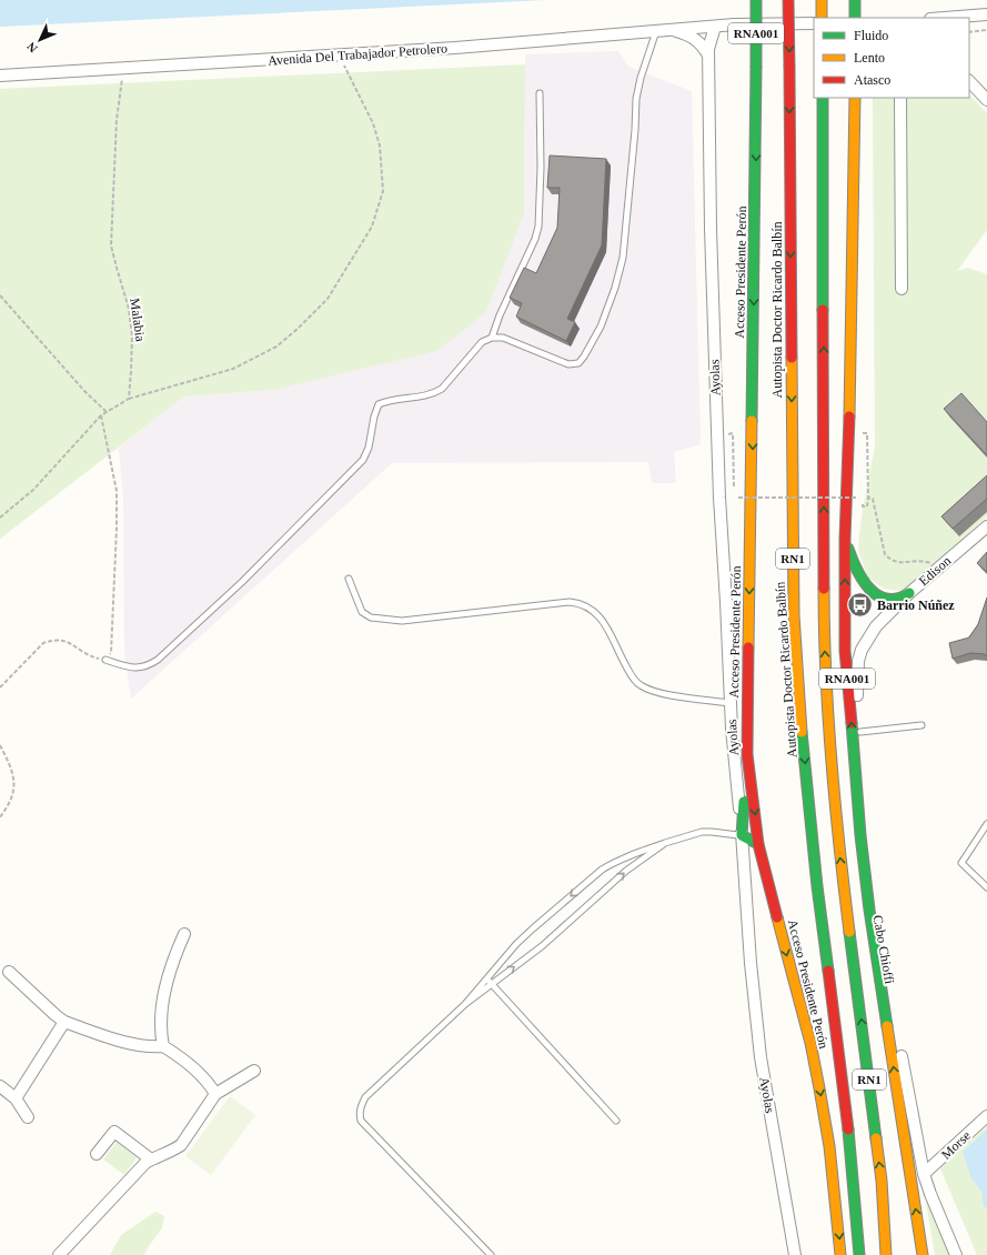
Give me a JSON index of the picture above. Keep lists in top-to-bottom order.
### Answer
{
  "streets": {
    "highway": [
      "RNA001",
      "Acceso Presidente Perón",
      "Autopista Doctor Ricardo Balbín",
      "RN1"
    ],
    "street": [
      "Avenida Del Trabajador Petrolero",
      "Ayolas",
      "Edison",
      "Cabo Chioffi",
      "Morse"
    ],
    "path": ["Malabia"]
  },
  "crossings": [
    ["Avenida Del Trabajador Petrolero", "Malabia"],
    ["Avenida Del Trabajador Petrolero", "Ayolas"],
    ["Edison", "Cabo Chioffi"],
    ["Cabo Chioffi", "Morse"]
  ],
  "places": {
    "bus stop": ["Barrio Núñez"]
  },
  "legend": ["Fluido", "Lento", "Atasco"],
  "north": "bottom left"
}
